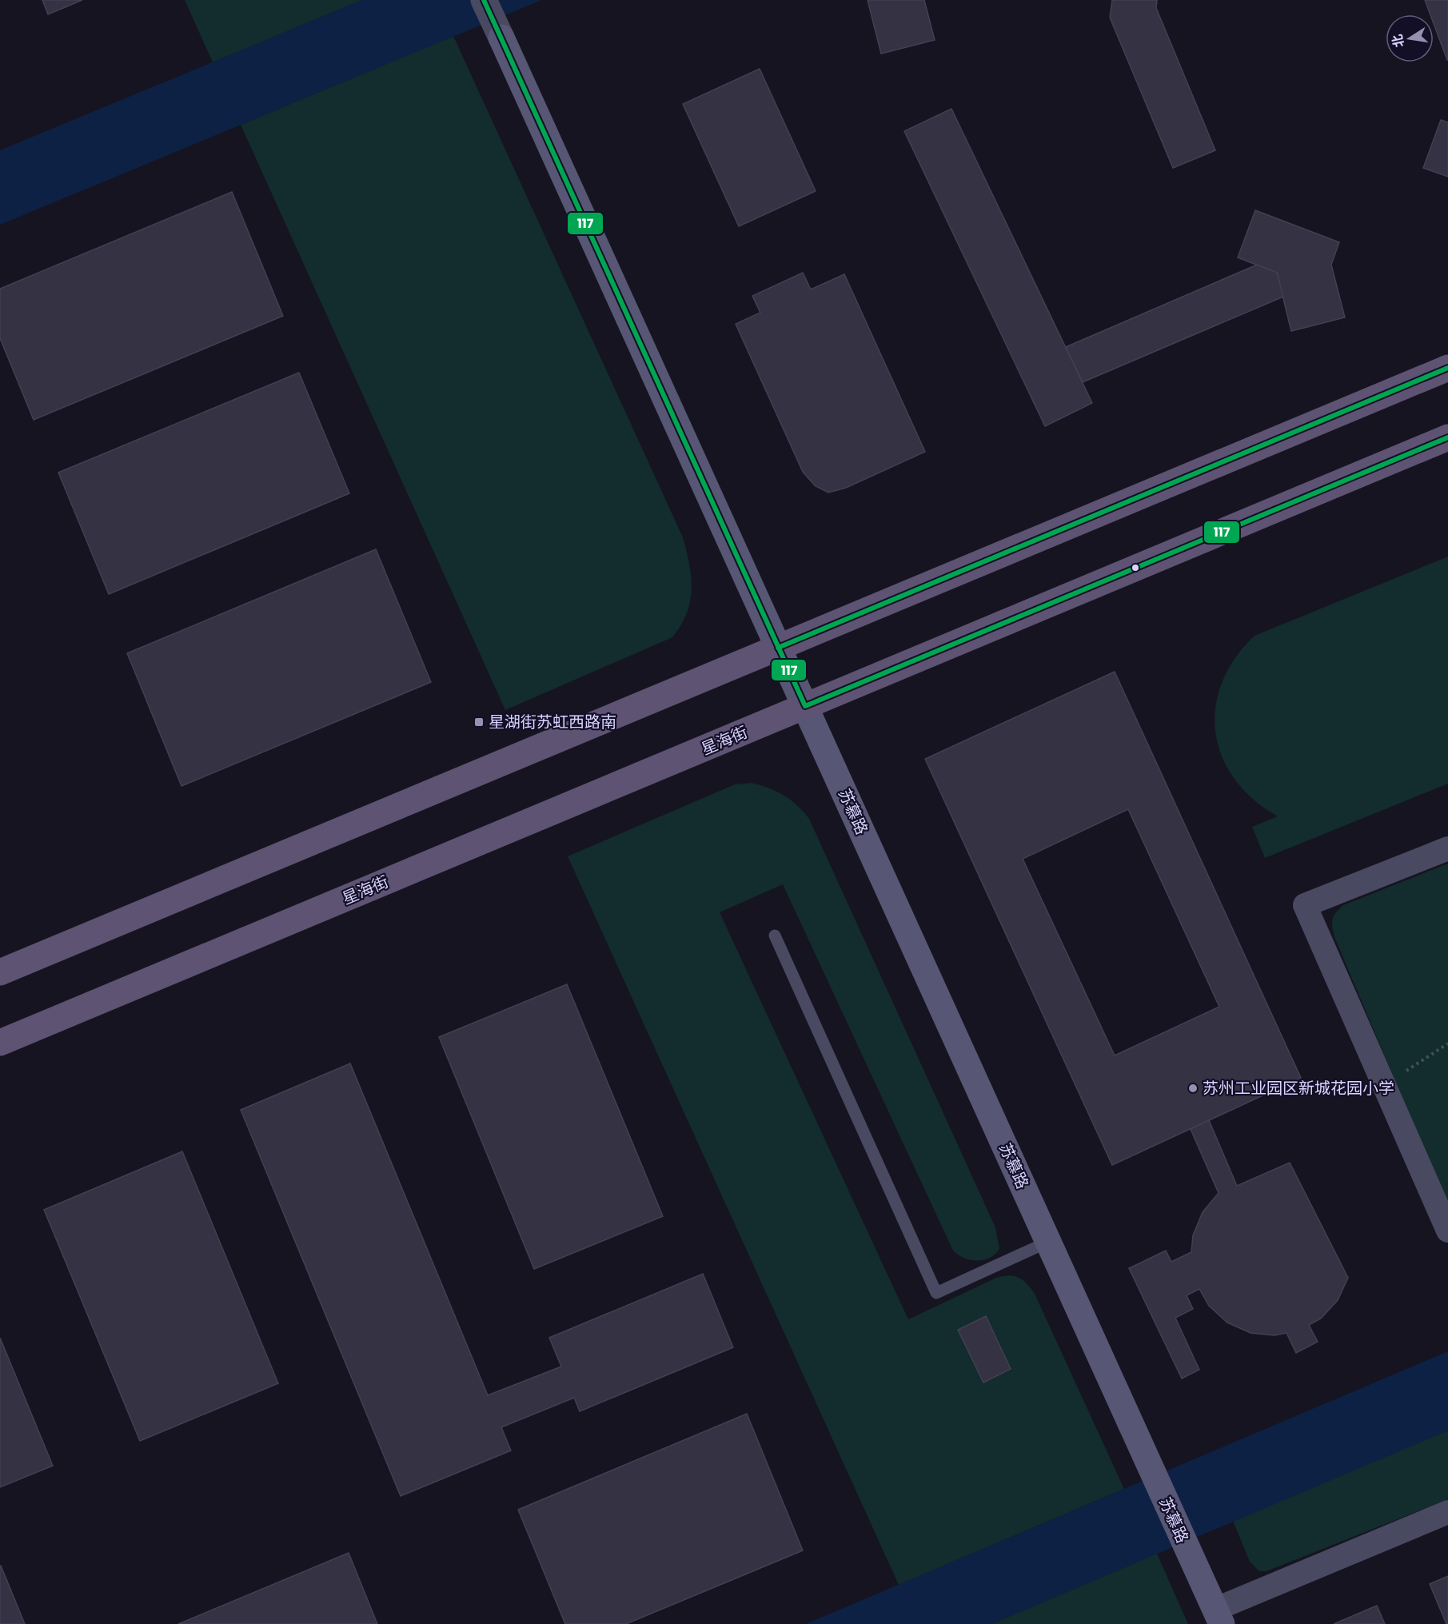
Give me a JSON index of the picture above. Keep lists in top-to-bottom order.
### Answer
{
  "streets": {
    "main road": ["星海街", "苏慕路"]
  },
  "crossings": [
    ["星海街", "苏慕路"]
  ],
  "places": {
    "transit": ["星湖街苏虹西路南"],
    "other": ["苏州工业园区新城花园小学"]
  },
  "lines": ["transit line 117"],
  "north": "left"
}
